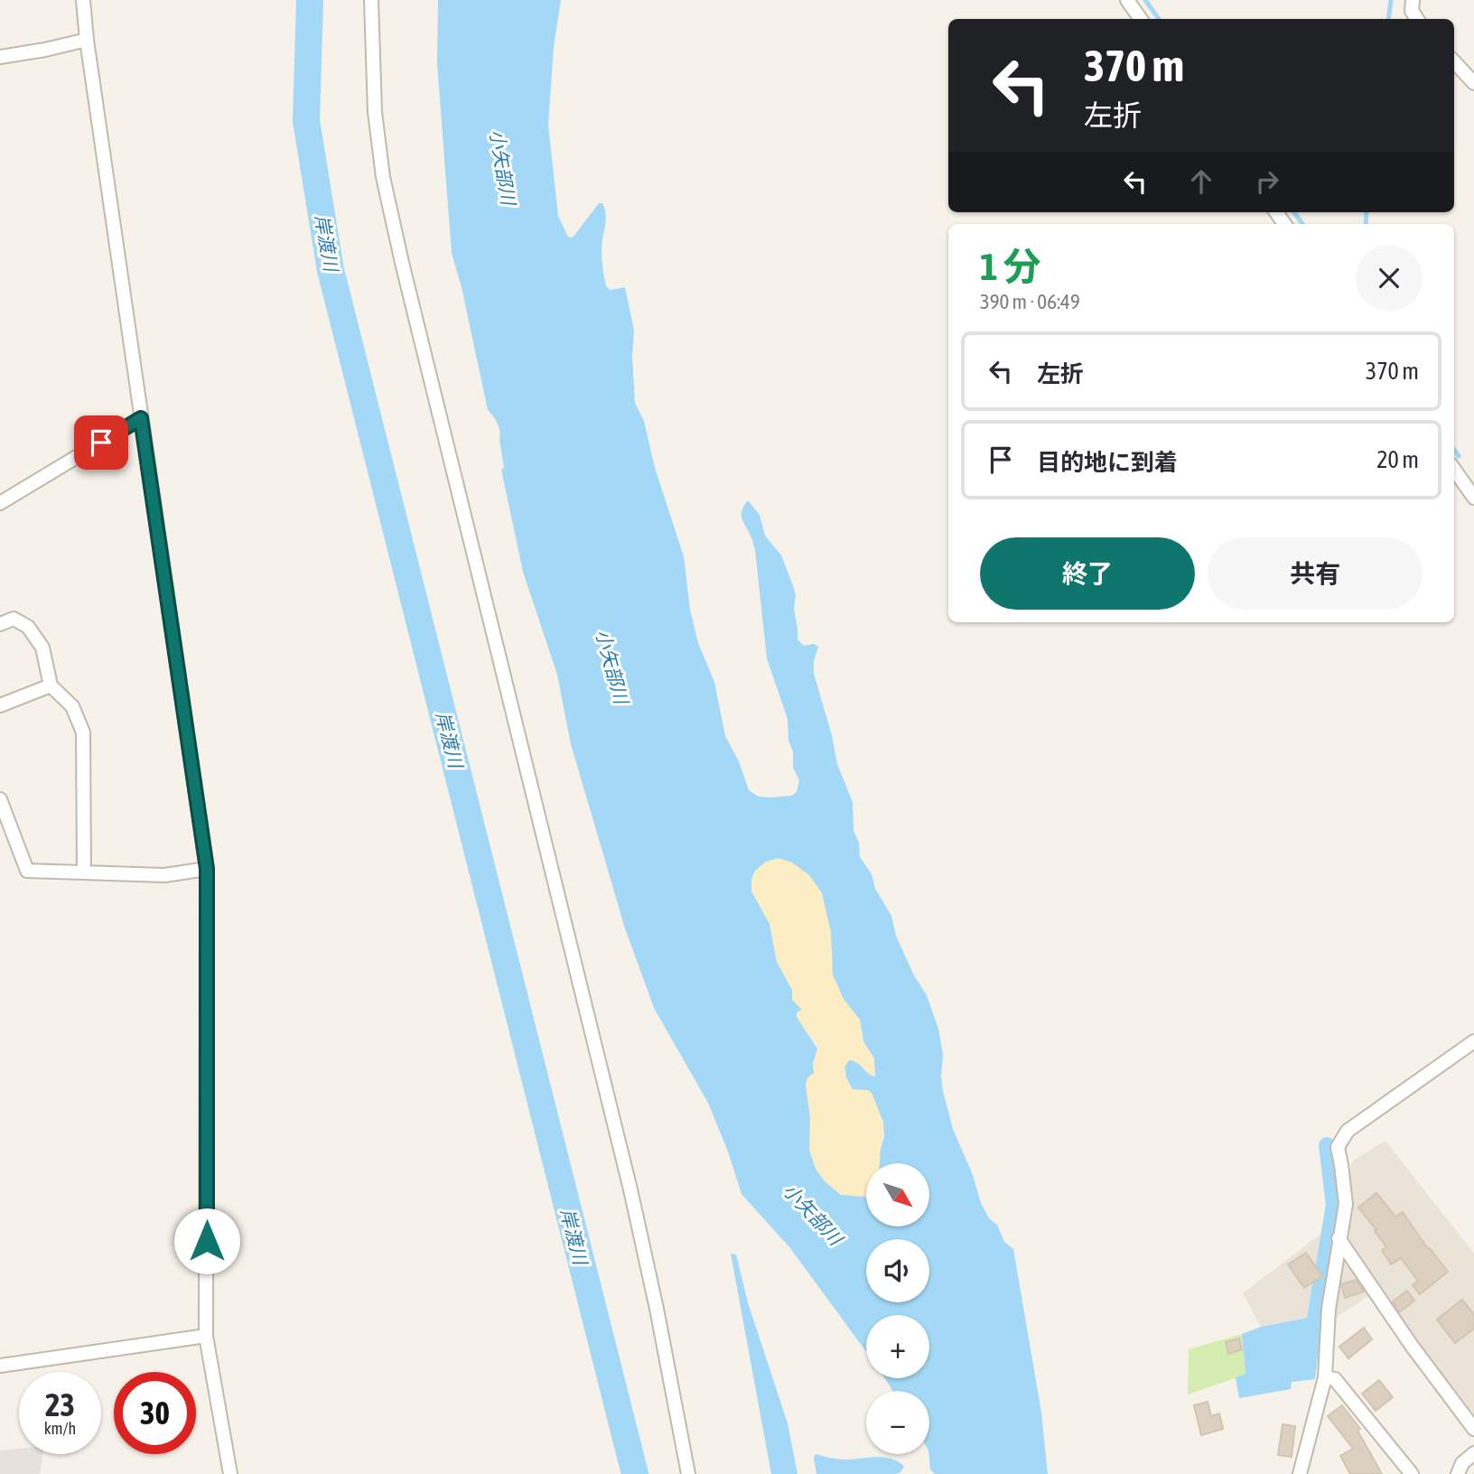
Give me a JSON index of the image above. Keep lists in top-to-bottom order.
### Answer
{
  "water": ["小矢部川", "岸渡川"],
  "north": "bottom right",
  "page": {
    "turn": ["370 m", "左折"],
    "heading": ["1 分", "390 m · 06:49"],
    "list": [
      {
        "name": "左折",
        "value": "370 m"
      },
      {
        "name": "目的地に到着",
        "value": "20 m"
      }
    ],
    "buttons": ["終了", "共有"],
    "map_buttons": ["+", "−"],
    "speed": "23 km/h",
    "limit": "30"
  }
}
